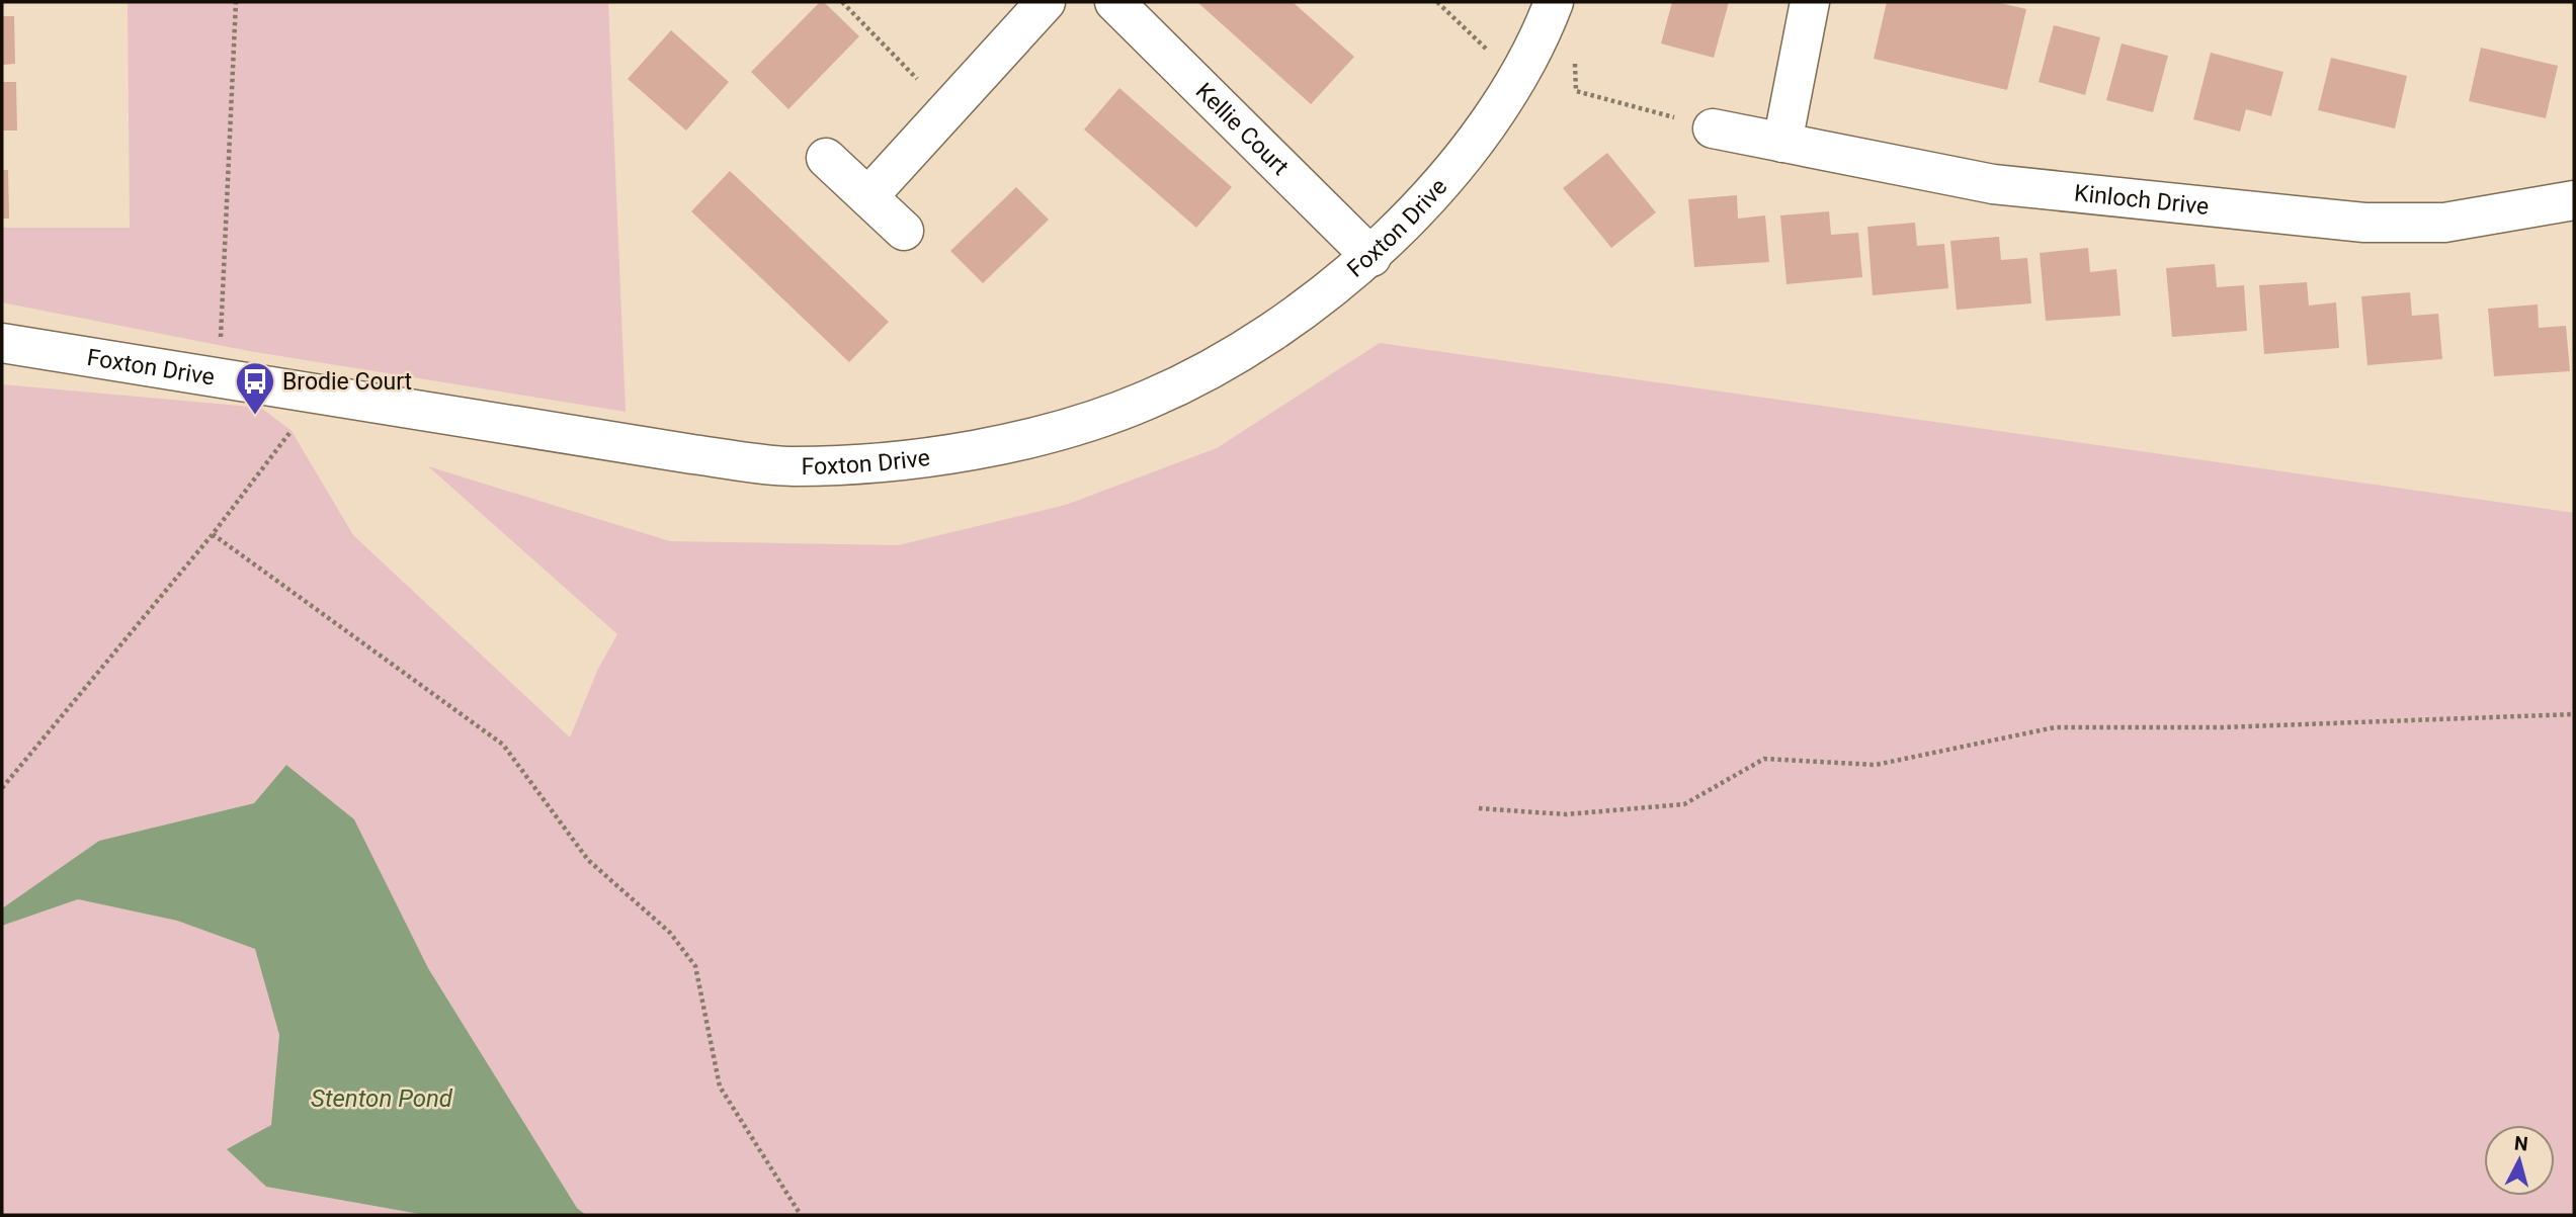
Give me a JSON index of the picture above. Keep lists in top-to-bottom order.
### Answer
{
  "streets": {
    "street": ["Kellie Court", "Kinloch Drive", "Foxton Drive"]
  },
  "crossings": [
    ["Kellie Court", "Foxton Drive"]
  ],
  "water": ["Stenton Pond"],
  "places": {
    "bus stop": ["Brodie Court"]
  },
  "north": "top"
}
